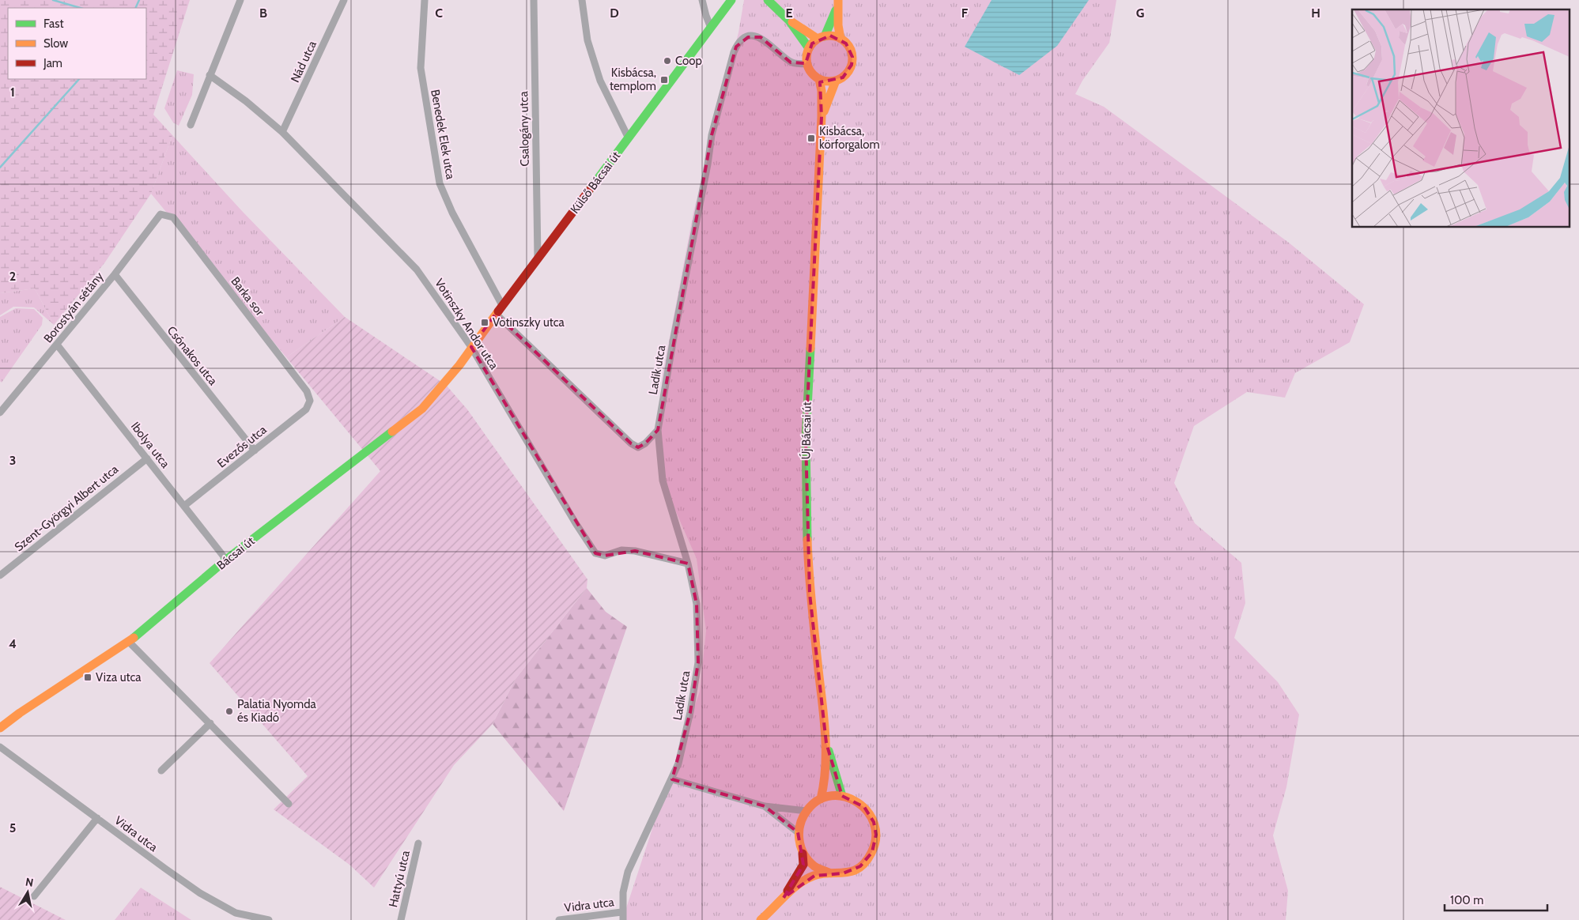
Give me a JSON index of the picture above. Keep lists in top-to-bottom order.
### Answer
{
  "streets": {
    "main road": ["Külső Bácsai út", "Új Bácsai út", "Bácsai út"],
    "street": [
      "Nád utca",
      "Csalogány utca",
      "Benedek Elek utca",
      "Barka sor",
      "Borostyán sétány",
      "Votinszky Andor utca",
      "Csónakos utca",
      "Ladik utca",
      "Ibolya utca",
      "Evezős utca",
      "Szent-Györgyi Albert utca",
      "Vidra utca",
      "Hattyú utca"
    ]
  },
  "crossings": [
    ["Nád utca", "Votinszky Andor utca"],
    ["Csalogány utca", "Külső Bácsai út"],
    ["Benedek Elek utca", "Külső Bácsai út"],
    ["Külső Bácsai út", "Votinszky Andor utca"],
    ["Külső Bácsai út", "Bácsai út"],
    ["Barka sor", "Borostyán sétány"],
    ["Barka sor", "Evezős utca"],
    ["Borostyán sétány", "Csónakos utca"],
    ["Borostyán sétány", "Ibolya utca"],
    ["Votinszky Andor utca", "Ladik utca"],
    ["Csónakos utca", "Evezős utca"],
    ["Ladik utca", "Új Bácsai út"],
    ["Ladik utca", "Vidra utca"],
    ["Ibolya utca", "Evezős utca"],
    ["Ibolya utca", "Szent-Györgyi Albert utca"],
    ["Ibolya utca", "Bácsai út"]
  ],
  "places": {
    "other": ["Coop", "Palatia Nyomda és Kiadó"],
    "transit": [
      "Kisbácsa, templom",
      "Kisbácsa, körforgalom",
      "Votinszky utca",
      "Viza utca"
    ]
  },
  "legend": ["Fast", "Slow", "Jam"],
  "scale_bar": "100 m",
  "north": "top",
  "grid": {
    "columns": [
      "B",
      "C",
      "D",
      "E",
      "F",
      "G",
      "H"
    ],
    "rows": [
      "1",
      "2",
      "3",
      "4",
      "5"
    ]
  }
}
